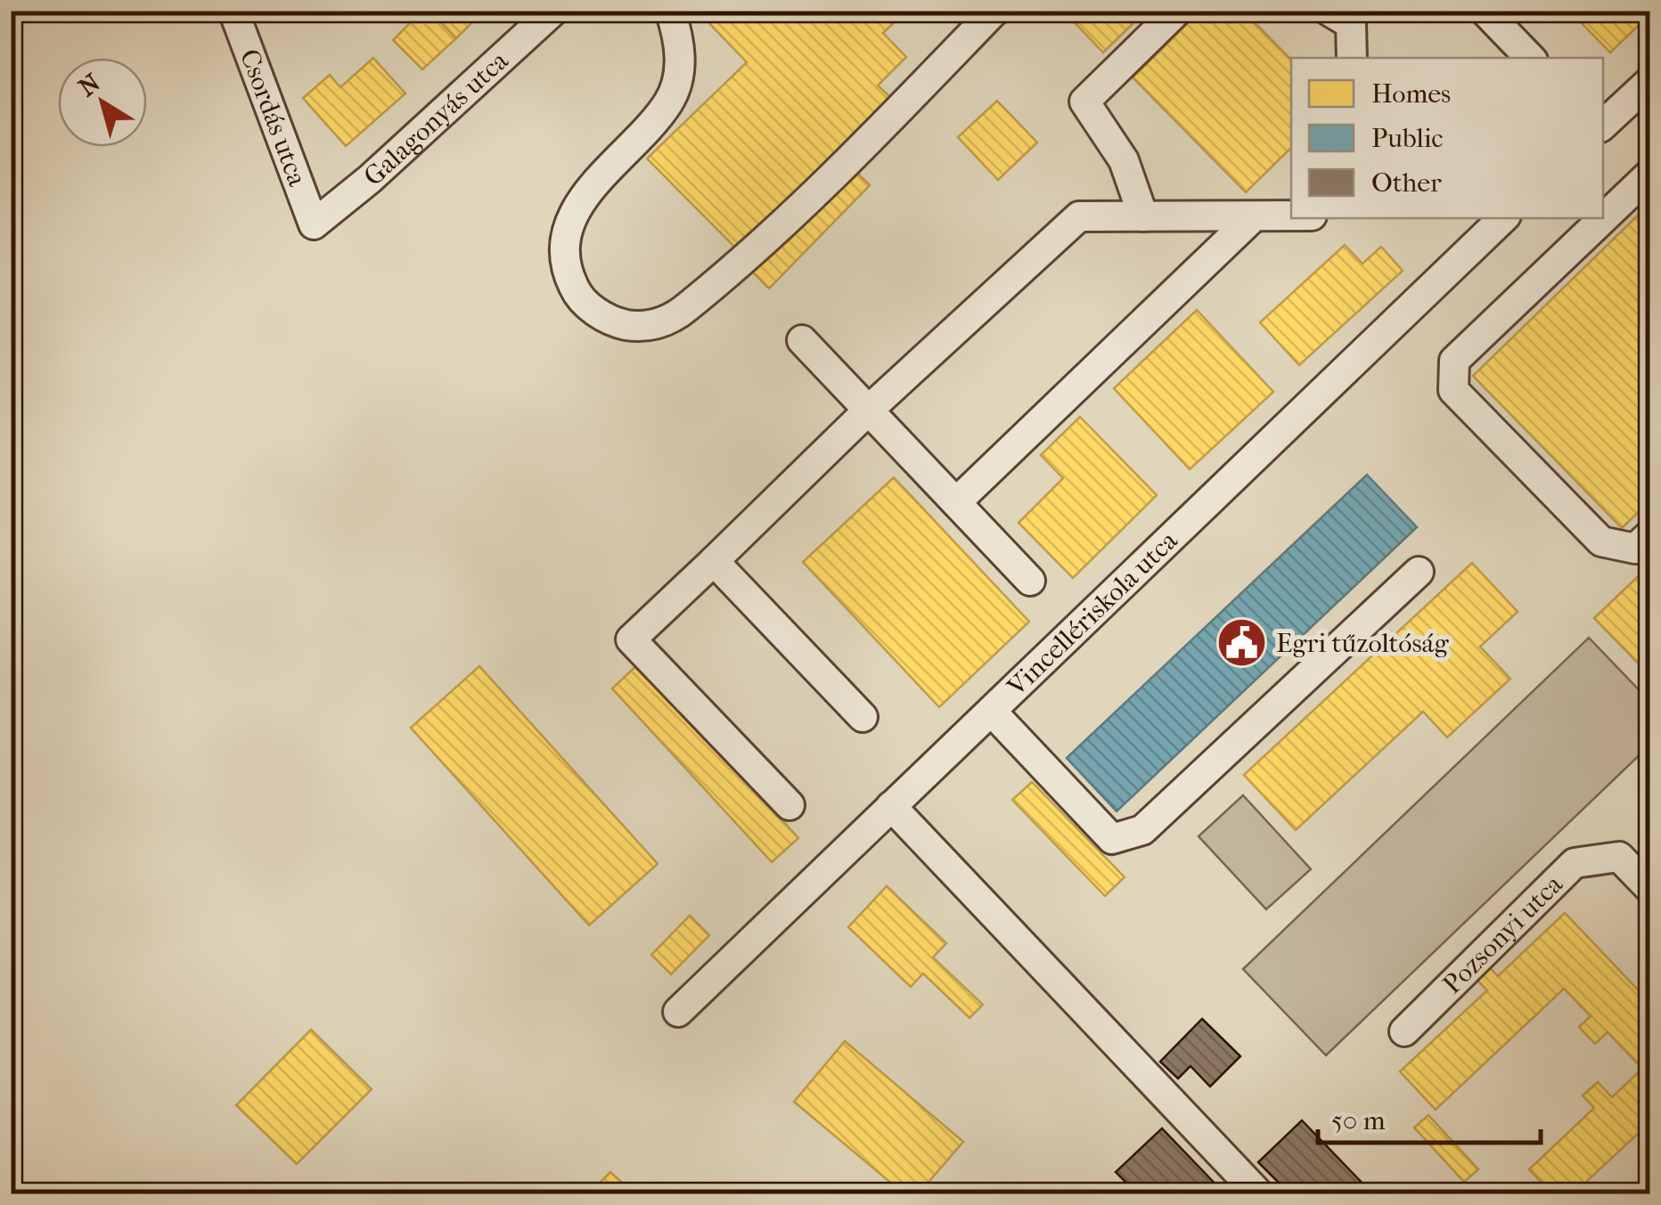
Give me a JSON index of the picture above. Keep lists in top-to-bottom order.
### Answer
{
  "streets": {
    "street": [
      "Csordás utca",
      "Galagonyás utca",
      "Vincellériskola utca",
      "Pozsonyi utca"
    ]
  },
  "crossings": [
    ["Csordás utca", "Galagonyás utca"]
  ],
  "places": {
    "public building": ["Egri tűzoltóság"]
  },
  "legend": ["Homes", "Public", "Other"],
  "scale_bar": "50 m",
  "north": "top left"
}
